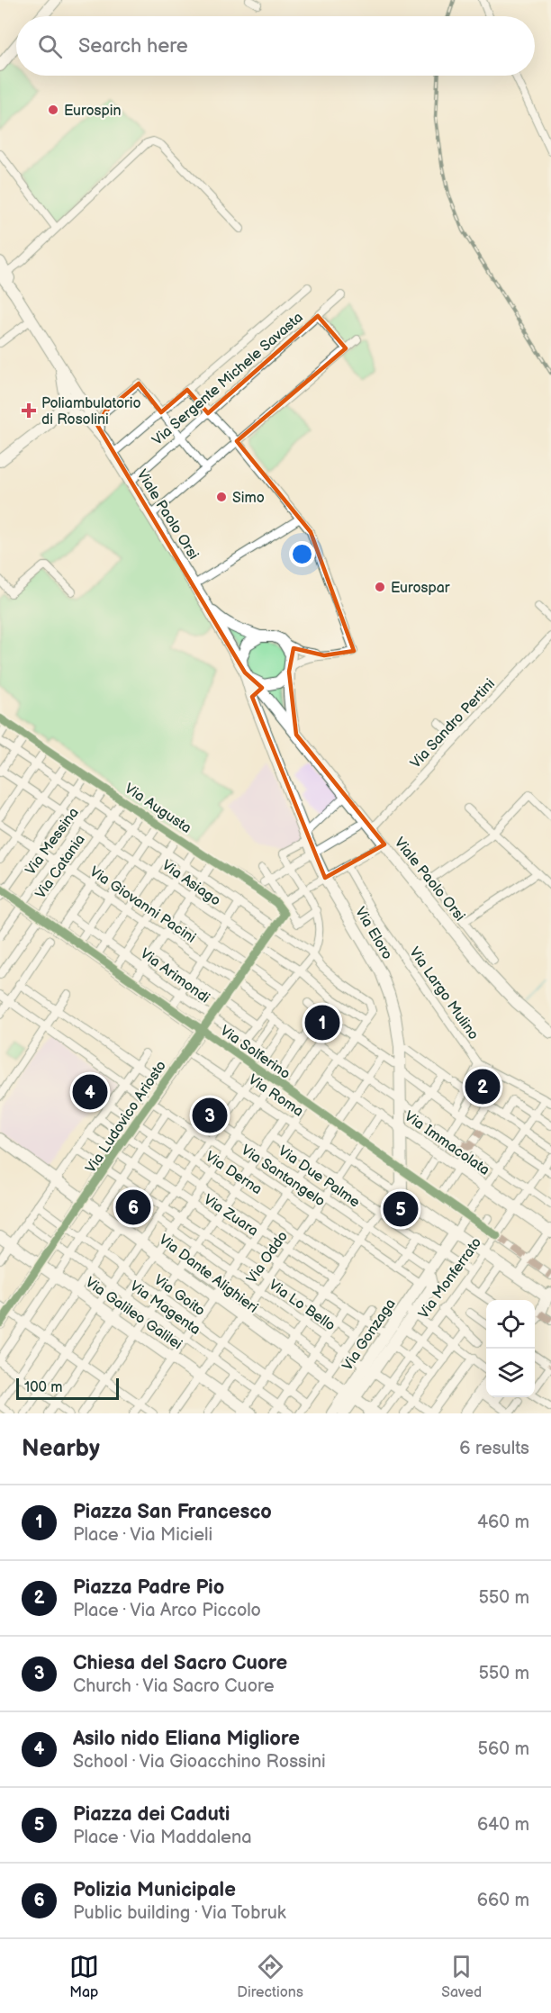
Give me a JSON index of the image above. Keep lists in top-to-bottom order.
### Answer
{
  "streets": {
    "street": [
      "Via Sergente Michele Savasta",
      "Viale Paolo Orsi",
      "Via Sandro Pertini",
      "Via Augusta",
      "Via Messina",
      "Via Catania",
      "Via Asiago",
      "Via Giovanni Pacini",
      "Via Eloro",
      "Via Arimondi",
      "Via Largo Mulino",
      "Via Solferino",
      "Via Roma",
      "Via Ludovico Ariosto",
      "Via Immacolata",
      "Via Derna",
      "Via Santangelo",
      "Via Due Palme",
      "Via Zuara",
      "Via Oddo",
      "Via Dante Alighieri",
      "Via Monferrato",
      "Via Goito",
      "Via Lo Bello",
      "Via Magenta",
      "Via Galileo Galilei",
      "Via Gonzaga"
    ]
  },
  "crossings": [
    ["Via Sergente Michele Savasta", "Viale Paolo Orsi"],
    ["Viale Paolo Orsi", "Via Sandro Pertini"],
    ["Viale Paolo Orsi", "Via Eloro"],
    ["Via Sandro Pertini", "Via Eloro"],
    ["Via Augusta", "Via Messina"],
    ["Via Augusta", "Via Catania"],
    ["Via Augusta", "Via Ludovico Ariosto"],
    ["Via Messina", "Via Asiago"],
    ["Via Messina", "Via Giovanni Pacini"],
    ["Via Messina", "Via Solferino"],
    ["Via Catania", "Via Asiago"],
    ["Via Catania", "Via Giovanni Pacini"],
    ["Via Catania", "Via Solferino"],
    ["Via Asiago", "Via Ludovico Ariosto"],
    ["Via Giovanni Pacini", "Via Ludovico Ariosto"],
    ["Via Eloro", "Via Solferino"],
    ["Via Eloro", "Via Roma"],
    ["Via Eloro", "Via Immacolata"],
    ["Via Eloro", "Via Gonzaga"],
    ["Via Arimondi", "Via Ludovico Ariosto"],
    ["Via Solferino", "Via Ludovico Ariosto"],
    ["Via Solferino", "Via Oddo"],
    ["Via Solferino", "Via Monferrato"],
    ["Via Roma", "Via Ludovico Ariosto"],
    ["Via Roma", "Via Oddo"],
    ["Via Ludovico Ariosto", "Via Derna"],
    ["Via Ludovico Ariosto", "Via Santangelo"],
    ["Via Ludovico Ariosto", "Via Zuara"],
    ["Via Ludovico Ariosto", "Via Dante Alighieri"],
    ["Via Ludovico Ariosto", "Via Goito"],
    ["Via Ludovico Ariosto", "Via Magenta"],
    ["Via Ludovico Ariosto", "Via Galileo Galilei"],
    ["Via Immacolata", "Via Oddo"],
    ["Via Immacolata", "Via Monferrato"],
    ["Via Derna", "Via Oddo"],
    ["Via Santangelo", "Via Oddo"],
    ["Via Santangelo", "Via Gonzaga"],
    ["Via Due Palme", "Via Oddo"],
    ["Via Due Palme", "Via Gonzaga"],
    ["Via Zuara", "Via Oddo"],
    ["Via Zuara", "Via Gonzaga"],
    ["Via Oddo", "Via Dante Alighieri"],
    ["Via Oddo", "Via Goito"],
    ["Via Oddo", "Via Lo Bello"],
    ["Via Oddo", "Via Magenta"],
    ["Via Oddo", "Via Galileo Galilei"],
    ["Via Dante Alighieri", "Via Monferrato"],
    ["Via Dante Alighieri", "Via Gonzaga"],
    ["Via Monferrato", "Via Lo Bello"],
    ["Via Lo Bello", "Via Gonzaga"]
  ],
  "places": {
    "other": ["Eurospin", "Simo", "Eurospar"],
    "health": ["Poliambulatorio di Rosolini"]
  },
  "scale_bar": "100 m",
  "page": {
    "search": "Search here",
    "pins": [
      "1",
      "2",
      "4",
      "3",
      "6",
      "5"
    ],
    "scale": "100 m",
    "heading": ["Nearby", "6 results"],
    "list": [
      {
        "mark": "1",
        "name": "Piazza San Francesco",
        "note": "Place · Via Micieli",
        "value": "460 m"
      },
      {
        "mark": "2",
        "name": "Piazza Padre Pio",
        "note": "Place · Via Arco Piccolo",
        "value": "550 m"
      },
      {
        "mark": "3",
        "name": "Chiesa del Sacro Cuore",
        "note": "Church · Via Sacro Cuore",
        "value": "550 m"
      },
      {
        "mark": "4",
        "name": "Asilo nido Eliana Migliore",
        "note": "School · Via Gioacchino Rossini",
        "value": "560 m"
      },
      {
        "mark": "5",
        "name": "Piazza dei Caduti",
        "note": "Place · Via Maddalena",
        "value": "640 m"
      },
      {
        "mark": "6",
        "name": "Polizia Municipale",
        "note": "Public building · Via Tobruk",
        "value": "660 m"
      }
    ],
    "nav": ["Map", "Directions", "Saved"]
  }
}
